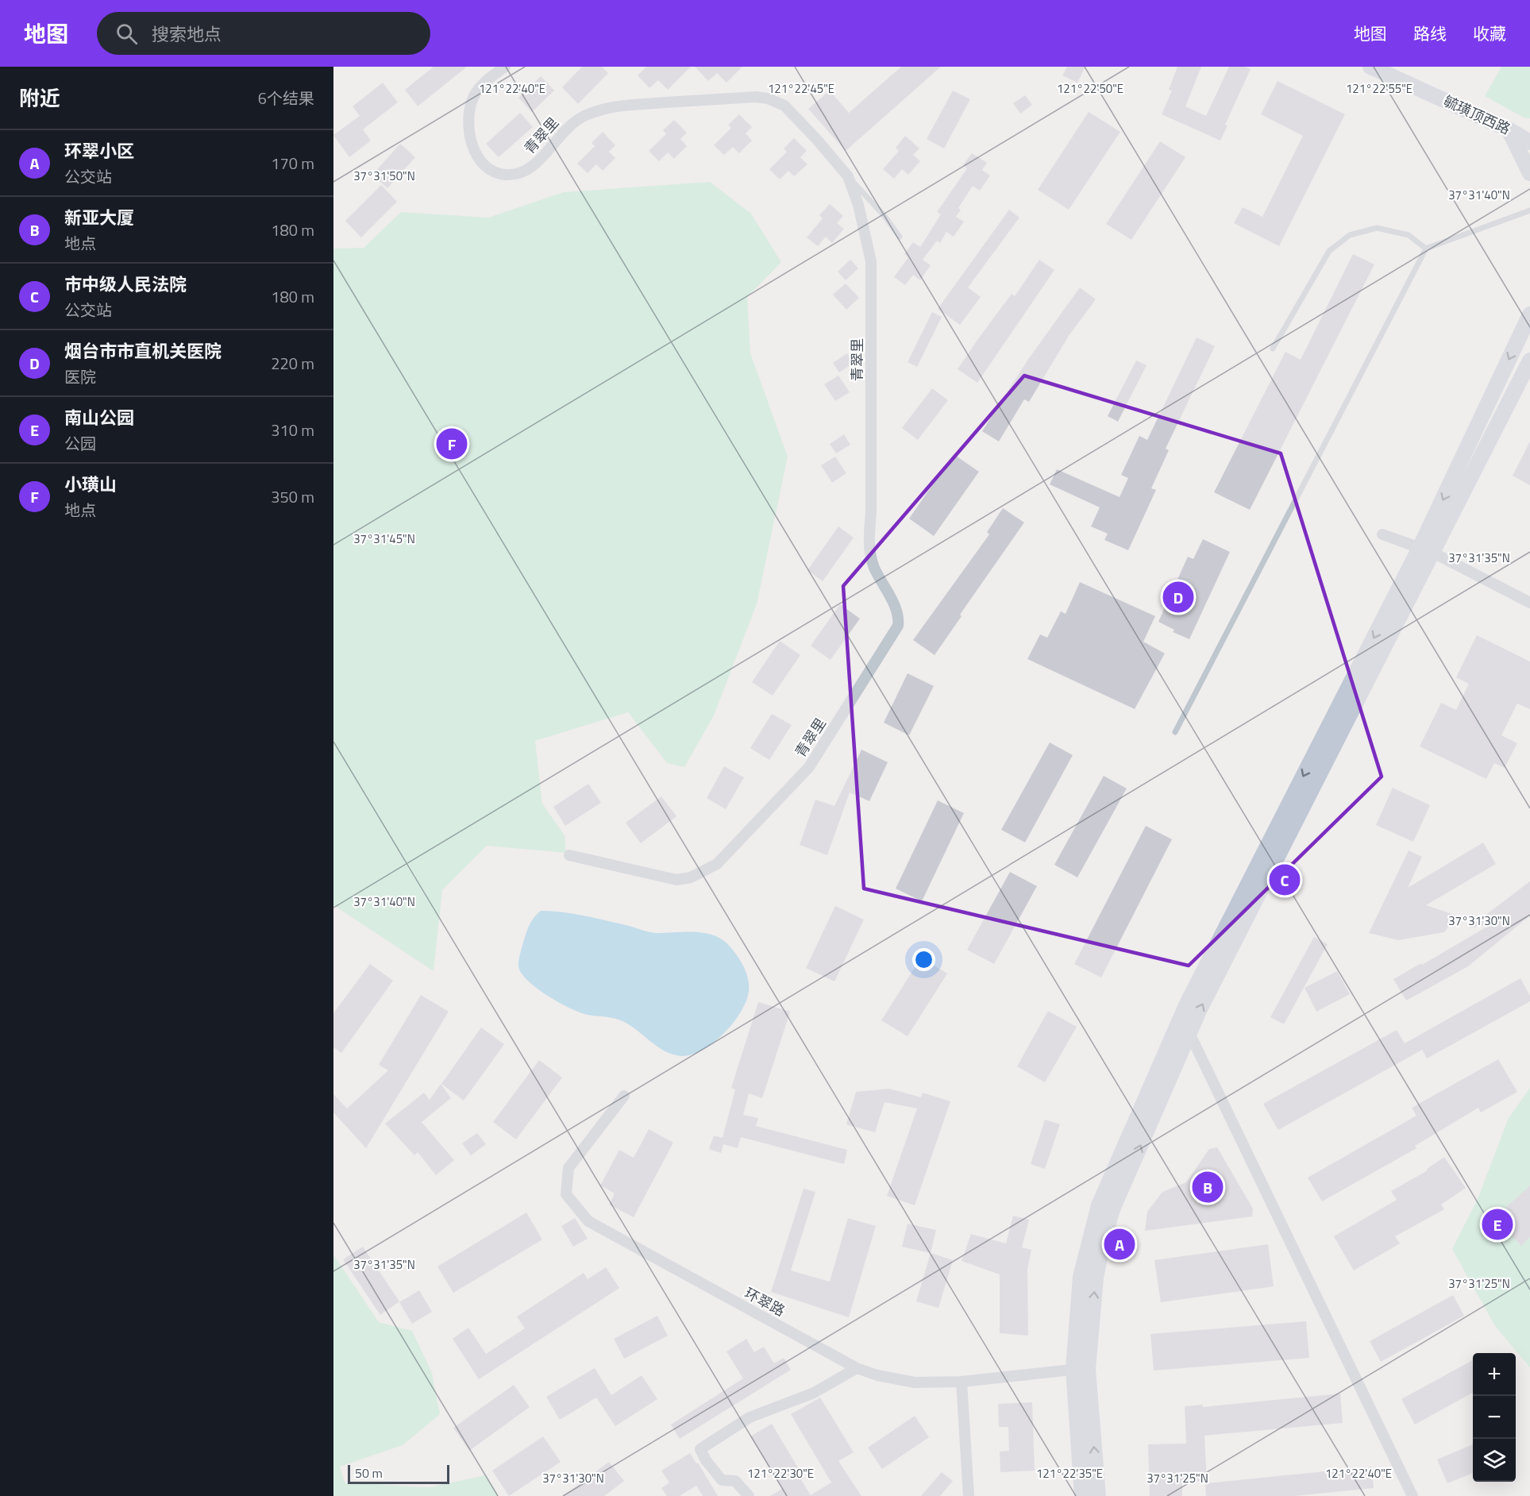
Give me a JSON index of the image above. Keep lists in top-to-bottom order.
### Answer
{
  "streets": {
    "main road": ["毓璜顶西路"],
    "street": ["青翠里", "环翠路"]
  },
  "scale_bar": "50 m",
  "page": {
    "header": "地图",
    "search": "搜索地点",
    "nav": ["地图", "路线", "收藏"],
    "heading": ["附近", "6个结果"],
    "list": [
      {
        "mark": "A",
        "name": "环翠小区",
        "note": "公交站",
        "value": "170 m"
      },
      {
        "mark": "B",
        "name": "新亚大厦",
        "note": "地点",
        "value": "180 m"
      },
      {
        "mark": "C",
        "name": "市中级人民法院",
        "note": "公交站",
        "value": "180 m"
      },
      {
        "mark": "D",
        "name": "烟台市市直机关医院",
        "note": "医院",
        "value": "220 m"
      },
      {
        "mark": "E",
        "name": "南山公园",
        "note": "公园",
        "value": "310 m"
      },
      {
        "mark": "F",
        "name": "小璜山",
        "note": "地点",
        "value": "350 m"
      }
    ],
    "pins": [
      "F",
      "D",
      "C",
      "B",
      "E",
      "A"
    ],
    "map_buttons": ["+", "−"],
    "scale": "50 m"
  },
  "coordinates": [
    "121°22'55\"E",
    "121°22'40\"E",
    "121°22'45\"E",
    "121°22'50\"E",
    "37°31'50\"N",
    "37°31'40\"N",
    "37°31'45\"N",
    "37°31'35\"N",
    "37°31'30\"N",
    "37°31'25\"N",
    "121°22'30\"E",
    "121°22'35\"E"
  ]
}
